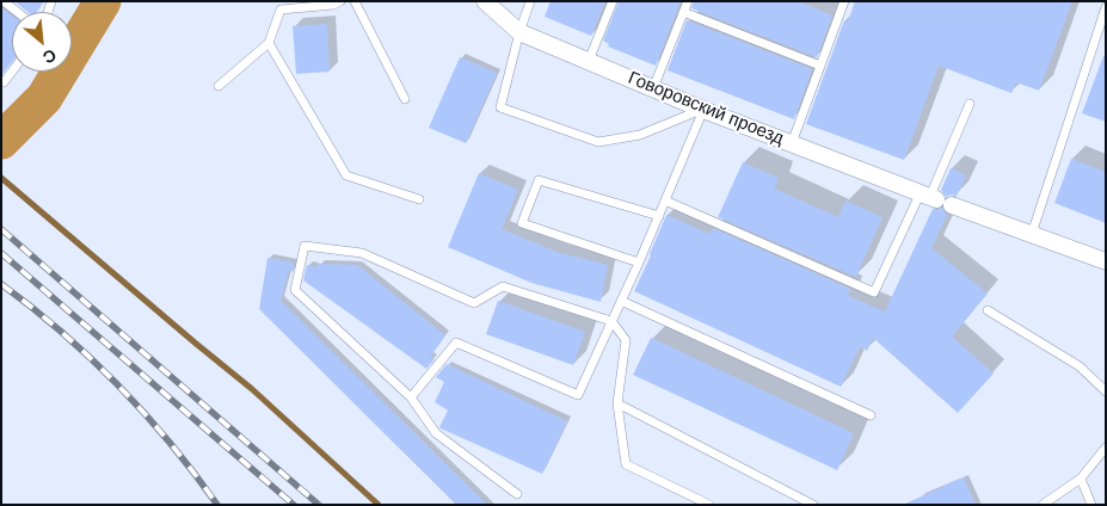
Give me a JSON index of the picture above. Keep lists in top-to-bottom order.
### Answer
{
  "streets": {
    "street": ["Говоровский проезд"]
  },
  "north": "bottom right"
}
